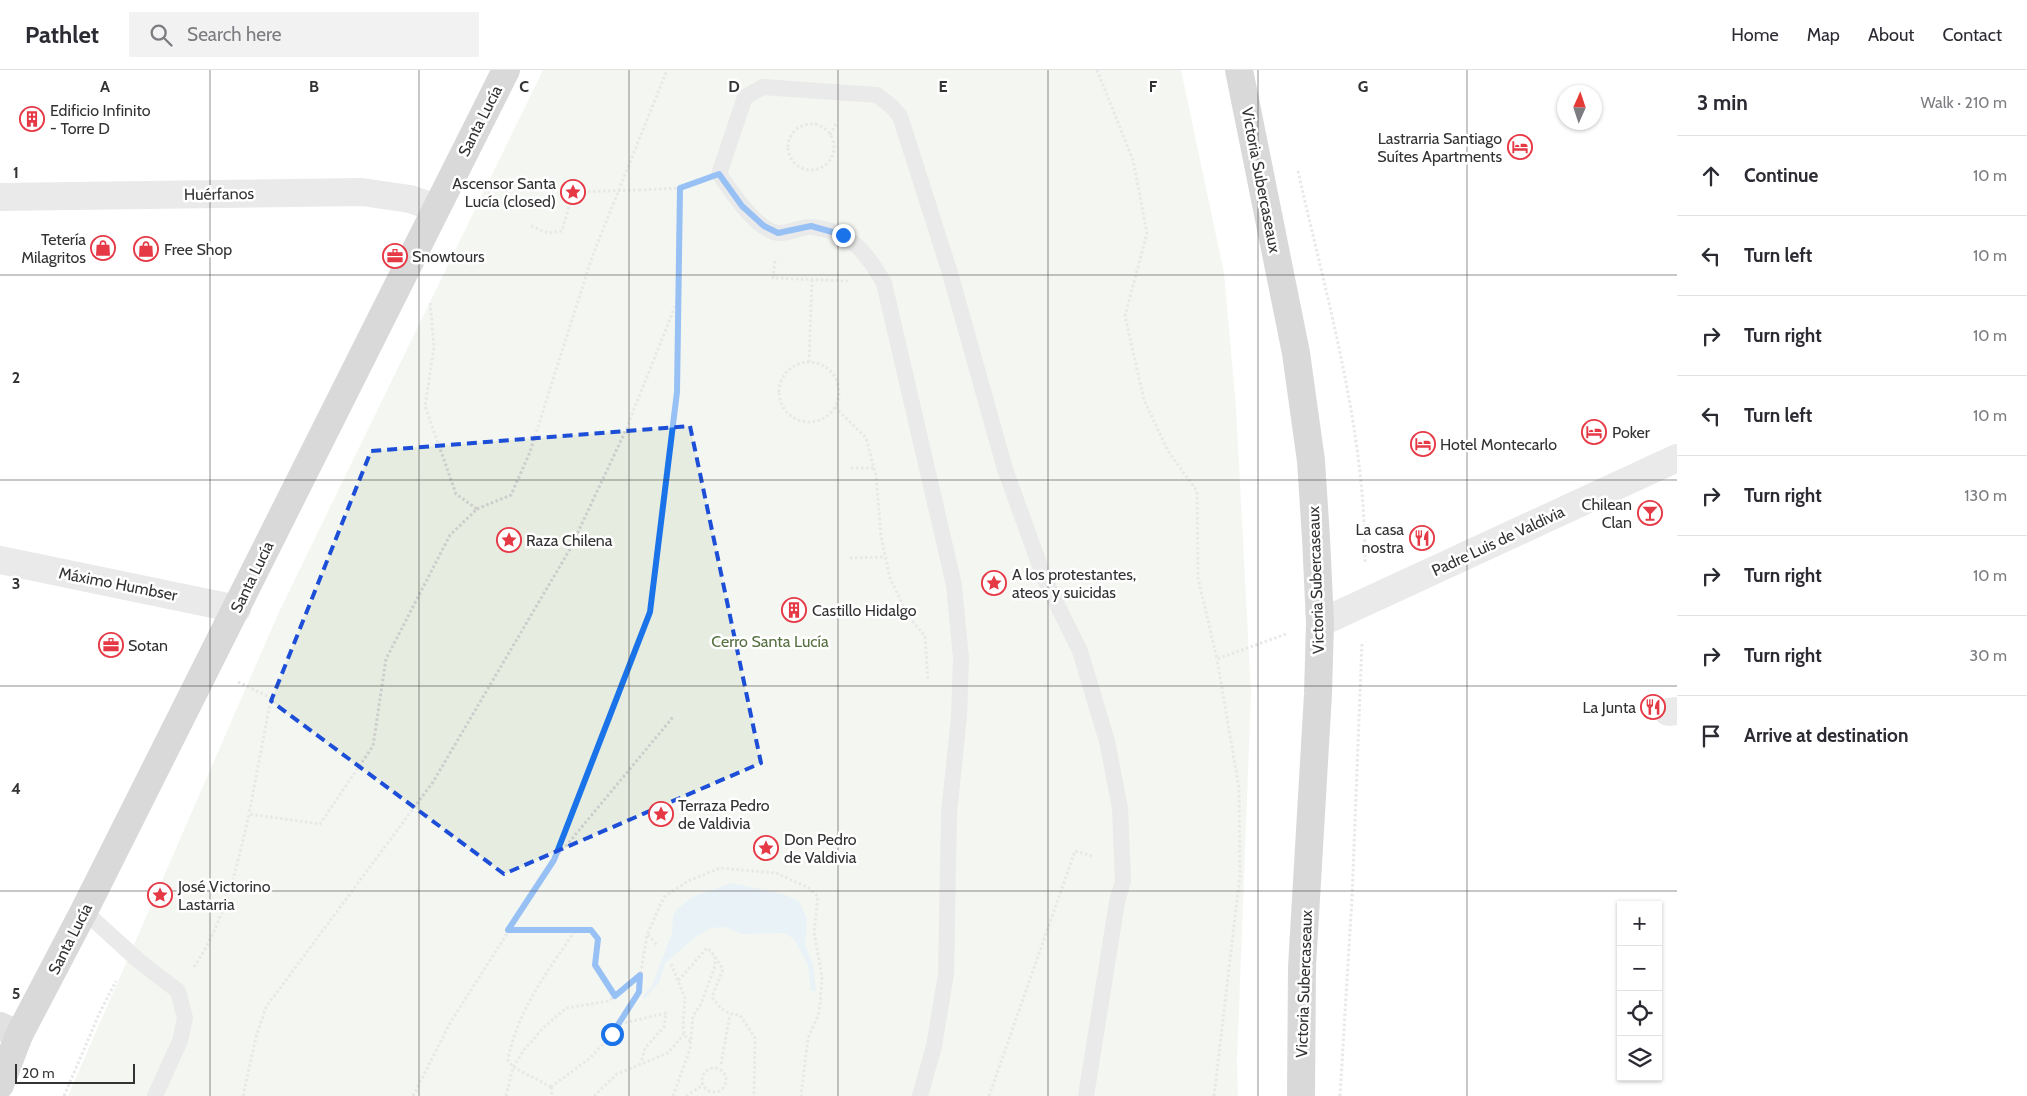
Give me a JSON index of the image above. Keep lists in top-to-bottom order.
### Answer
{
  "streets": {
    "main road": ["Santa Lucía", "Victoria Subercaseaux"],
    "street": ["Huérfanos", "Padre Luis de Valdivia", "Máximo Humbser"]
  },
  "crossings": [
    ["Santa Lucía", "Huérfanos"],
    ["Santa Lucía", "Máximo Humbser"],
    ["Victoria Subercaseaux", "Padre Luis de Valdivia"]
  ],
  "parks": ["Cerro Santa Lucía"],
  "places": {
    "building": ["Edificio Infinito - Torre D", "Castillo Hidalgo"],
    "hotel": ["Lastrarria Santiago Suítes Apartments", "Poker", "Hotel Montecarlo"],
    "place": [
      "Ascensor Santa Lucía (closed)",
      "Raza Chilena",
      "A los protestantes, ateos y suicidas",
      "Terraza Pedro de Valdivia",
      "Don Pedro de Valdivia",
      "José Victorino Lastarria"
    ],
    "shop": ["Tetería Milagritos", "Free Shop"],
    "office": ["Snowtours", "Sotan"],
    "bar": ["Chilean Clan"],
    "restaurant": ["La casa nostra", "La Junta"]
  },
  "scale_bar": "20 m",
  "north": "top",
  "page": {
    "header": "Pathlet",
    "search": "Search here",
    "nav": [
      "Home",
      "Map",
      "About",
      "Contact"
    ],
    "heading": ["3 min", "Walk · 210 m"],
    "list": [
      ["Continue", "10 m"],
      ["Turn left", "10 m"],
      ["Turn right", "10 m"],
      ["Turn left", "10 m"],
      ["Turn right", "130 m"],
      ["Turn right", "10 m"],
      ["Turn right", "30 m"],
      "Arrive at destination"
    ],
    "map_buttons": ["+", "−"],
    "scale": "20 m"
  },
  "grid": {
    "columns": [
      "A",
      "B",
      "C",
      "D",
      "E",
      "F",
      "G"
    ],
    "rows": [
      "1",
      "2",
      "3",
      "4",
      "5"
    ]
  }
}
